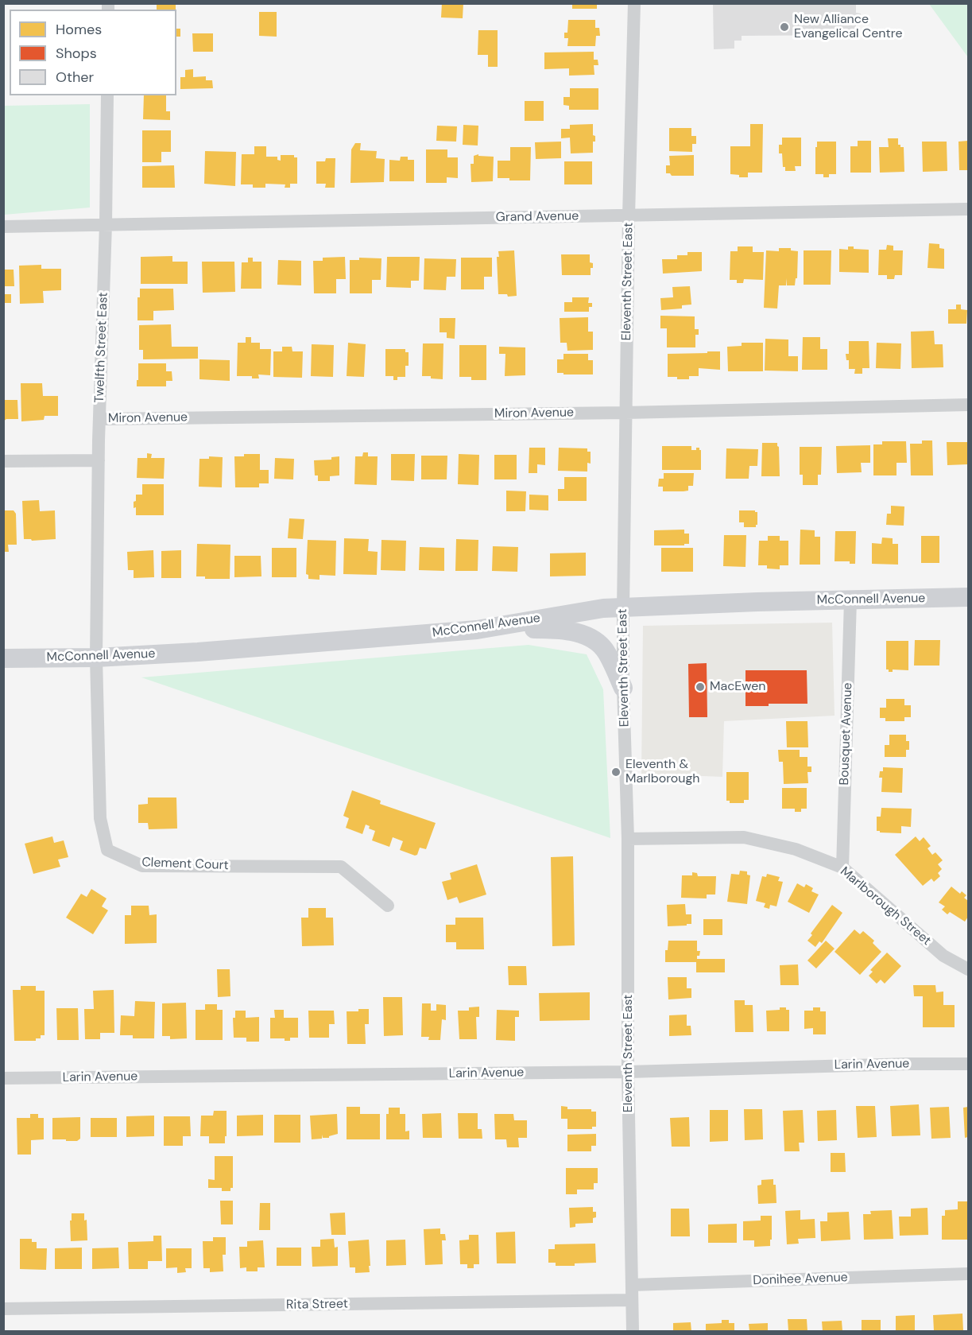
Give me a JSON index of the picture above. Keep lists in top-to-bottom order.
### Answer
{
  "streets": {
    "main road": ["McConnell Avenue"],
    "street": [
      "Grand Avenue",
      "Eleventh Street East",
      "Twelfth Street East",
      "Miron Avenue",
      "Bousquet Avenue",
      "Clement Court",
      "Marlborough Street",
      "Larin Avenue",
      "Donihee Avenue",
      "Rita Street"
    ]
  },
  "crossings": [
    ["Grand Avenue", "Eleventh Street East"],
    ["Grand Avenue", "Twelfth Street East"],
    ["Eleventh Street East", "Miron Avenue"],
    ["Eleventh Street East", "McConnell Avenue"],
    ["Eleventh Street East", "Marlborough Street"],
    ["Eleventh Street East", "Larin Avenue"],
    ["Eleventh Street East", "Donihee Avenue"],
    ["Eleventh Street East", "Rita Street"],
    ["Twelfth Street East", "Miron Avenue"],
    ["Twelfth Street East", "McConnell Avenue"],
    ["Twelfth Street East", "Clement Court"],
    ["McConnell Avenue", "Bousquet Avenue"],
    ["McConnell Avenue", "Clement Court"],
    ["Bousquet Avenue", "Marlborough Street"]
  ],
  "places": ["New Alliance Evangelical Centre", "MacEwen", "Eleventh & Marlborough"],
  "legend": ["Homes", "Shops", "Other"]
}
